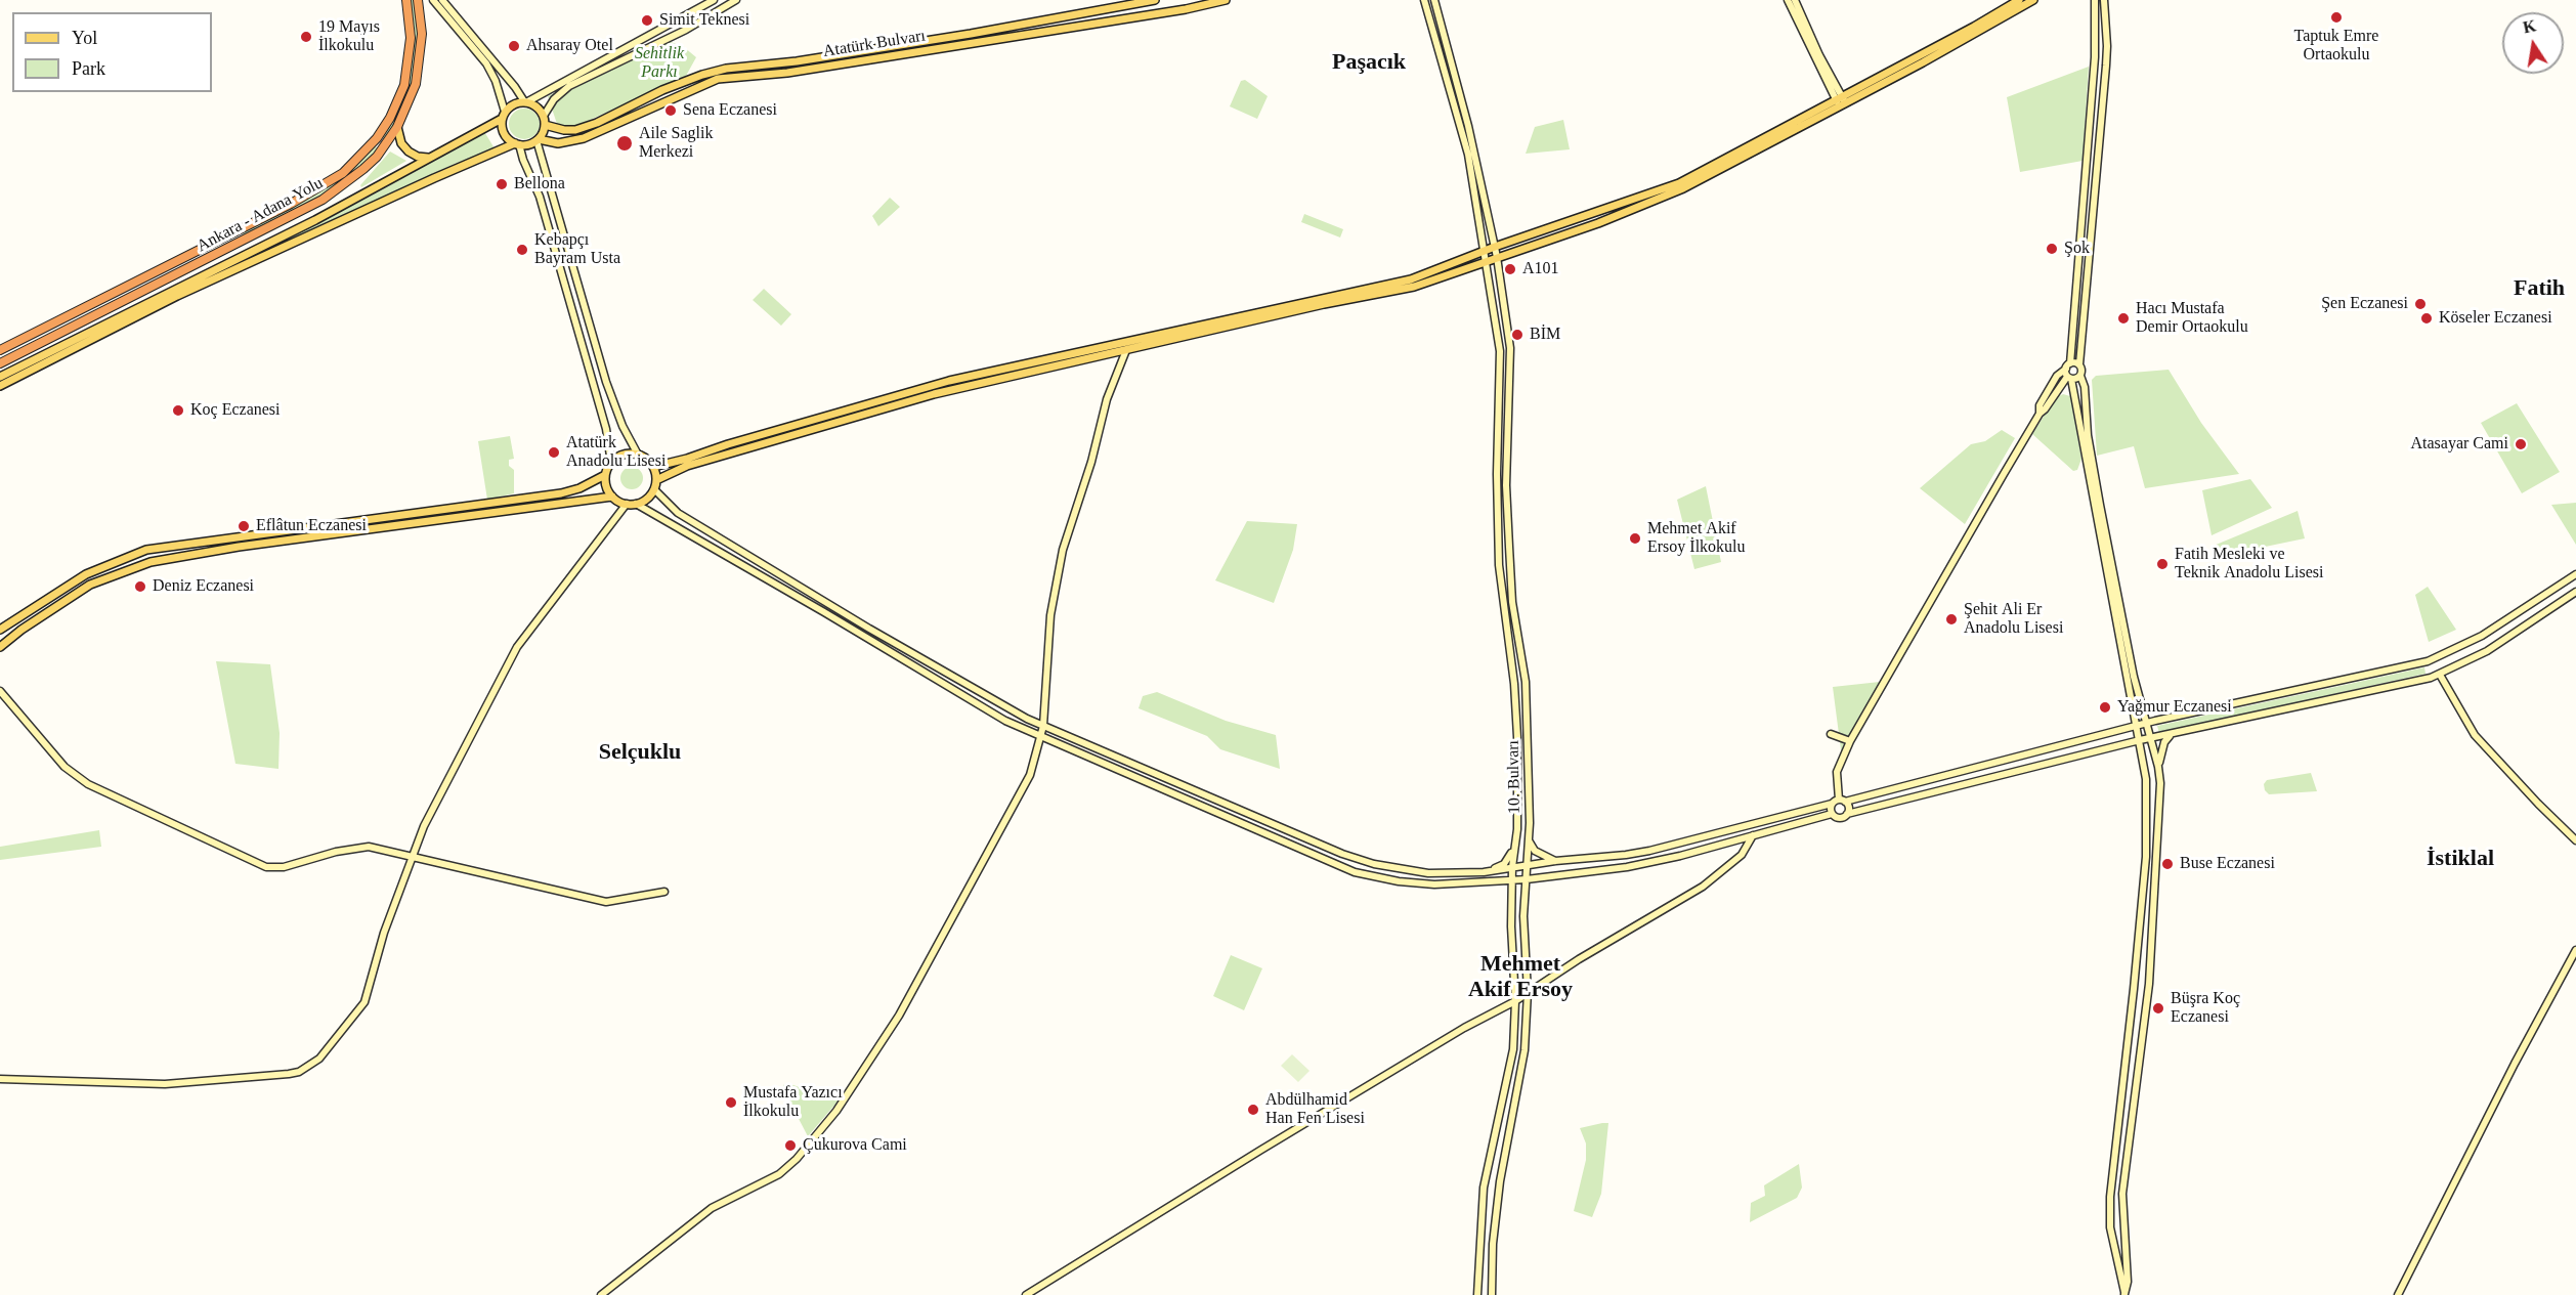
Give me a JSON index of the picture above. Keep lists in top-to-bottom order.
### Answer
{
  "streets": {
    "highway": ["Ankara - Adana Yolu"],
    "main road": ["Atatürk Bulvarı", "10. Bulvarı"]
  },
  "districts": [
    "Paşacık",
    "Fatih",
    "Selçuklu",
    "İstiklal",
    "Mehmet Akif Ersoy"
  ],
  "parks": ["Sehitlik Parkı"],
  "places": [
    "Taptuk Emre Ortaokulu",
    "Simit Teknesi",
    "19 Mayıs İlkokulu",
    "Ahsaray Otel",
    "Sena Eczanesi",
    "Aile Saglik Merkezi",
    "Bellona",
    "Şok",
    "Kebapçı Bayram Usta",
    "A101",
    "Şen Eczanesi",
    "Hacı Mustafa Demir Ortaokulu",
    "Köseler Eczanesi",
    "BİM",
    "Koç Eczanesi",
    "Atasayar Cami",
    "Atatürk Anadolu Lisesi",
    "Eflâtun Eczanesi",
    "Mehmet Akif Ersoy İlkokulu",
    "Fatih Mesleki ve Teknik Anadolu Lisesi",
    "Deniz Eczanesi",
    "Şehit Ali Er Anadolu Lisesi",
    "Yağmur Eczanesi",
    "Buse Eczanesi",
    "Büşra Koç Eczanesi",
    "Mustafa Yazıcı İlkokulu",
    "Abdülhamid Han Fen Lisesi",
    "Çukurova Cami"
  ],
  "legend": ["Yol", "Park"],
  "north": "top"
}
